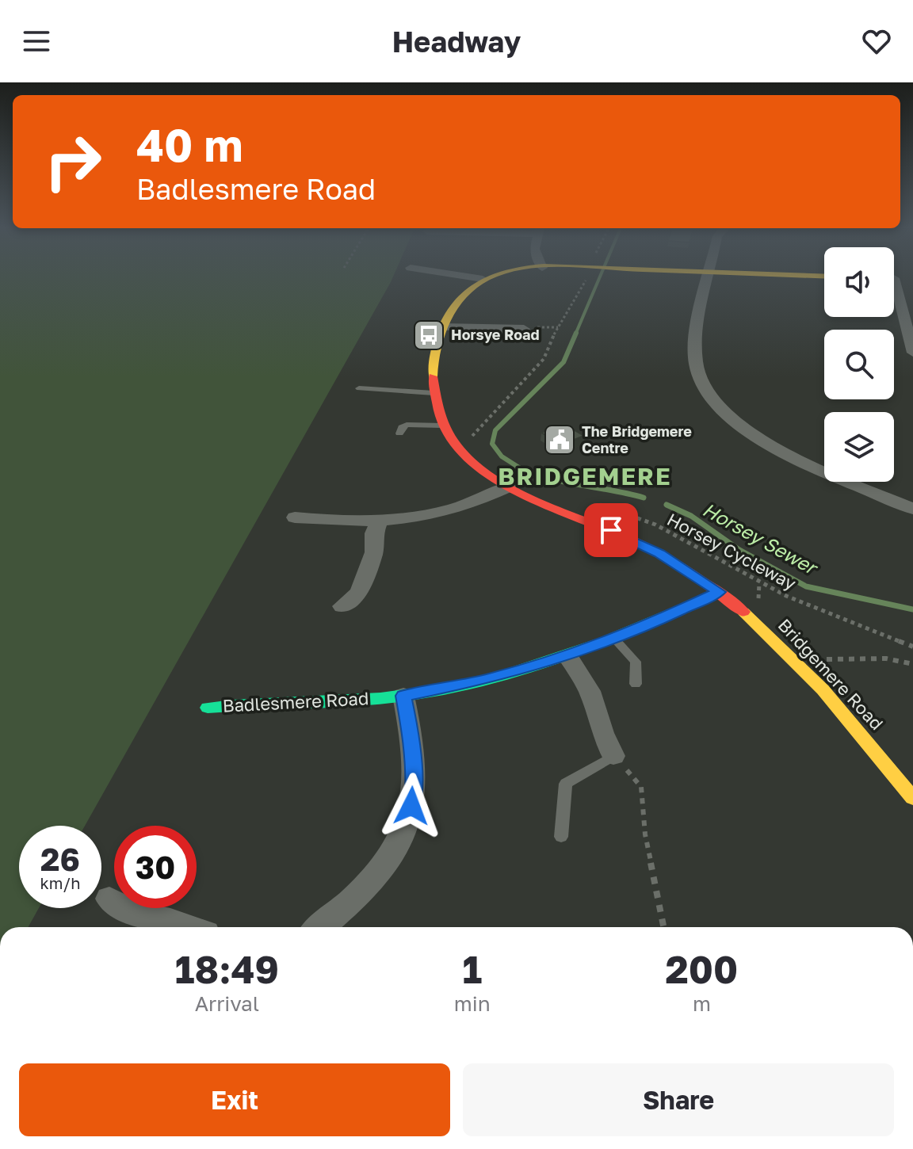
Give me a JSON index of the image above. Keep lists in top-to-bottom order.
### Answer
{
  "streets": {
    "street": ["Bridgemere Road", "Badlesmere Road"],
    "path": ["Horsey Cycleway"]
  },
  "crossings": [
    ["Bridgemere Road", "Badlesmere Road"]
  ],
  "districts": ["BRIDGEMERE"],
  "water": ["Horsey Sewer"],
  "places": {
    "bus stop": ["Horsye Road"],
    "public building": ["The Bridgemere Centre"]
  },
  "page": {
    "header": "Headway",
    "turn": ["40 m", "Badlesmere Road"],
    "speed": "26 km/h",
    "limit": "30",
    "eta": [
      "18:49",
      "Arrival",
      "1",
      "min",
      "200",
      "m"
    ],
    "buttons": ["Exit", "Share"]
  }
}
